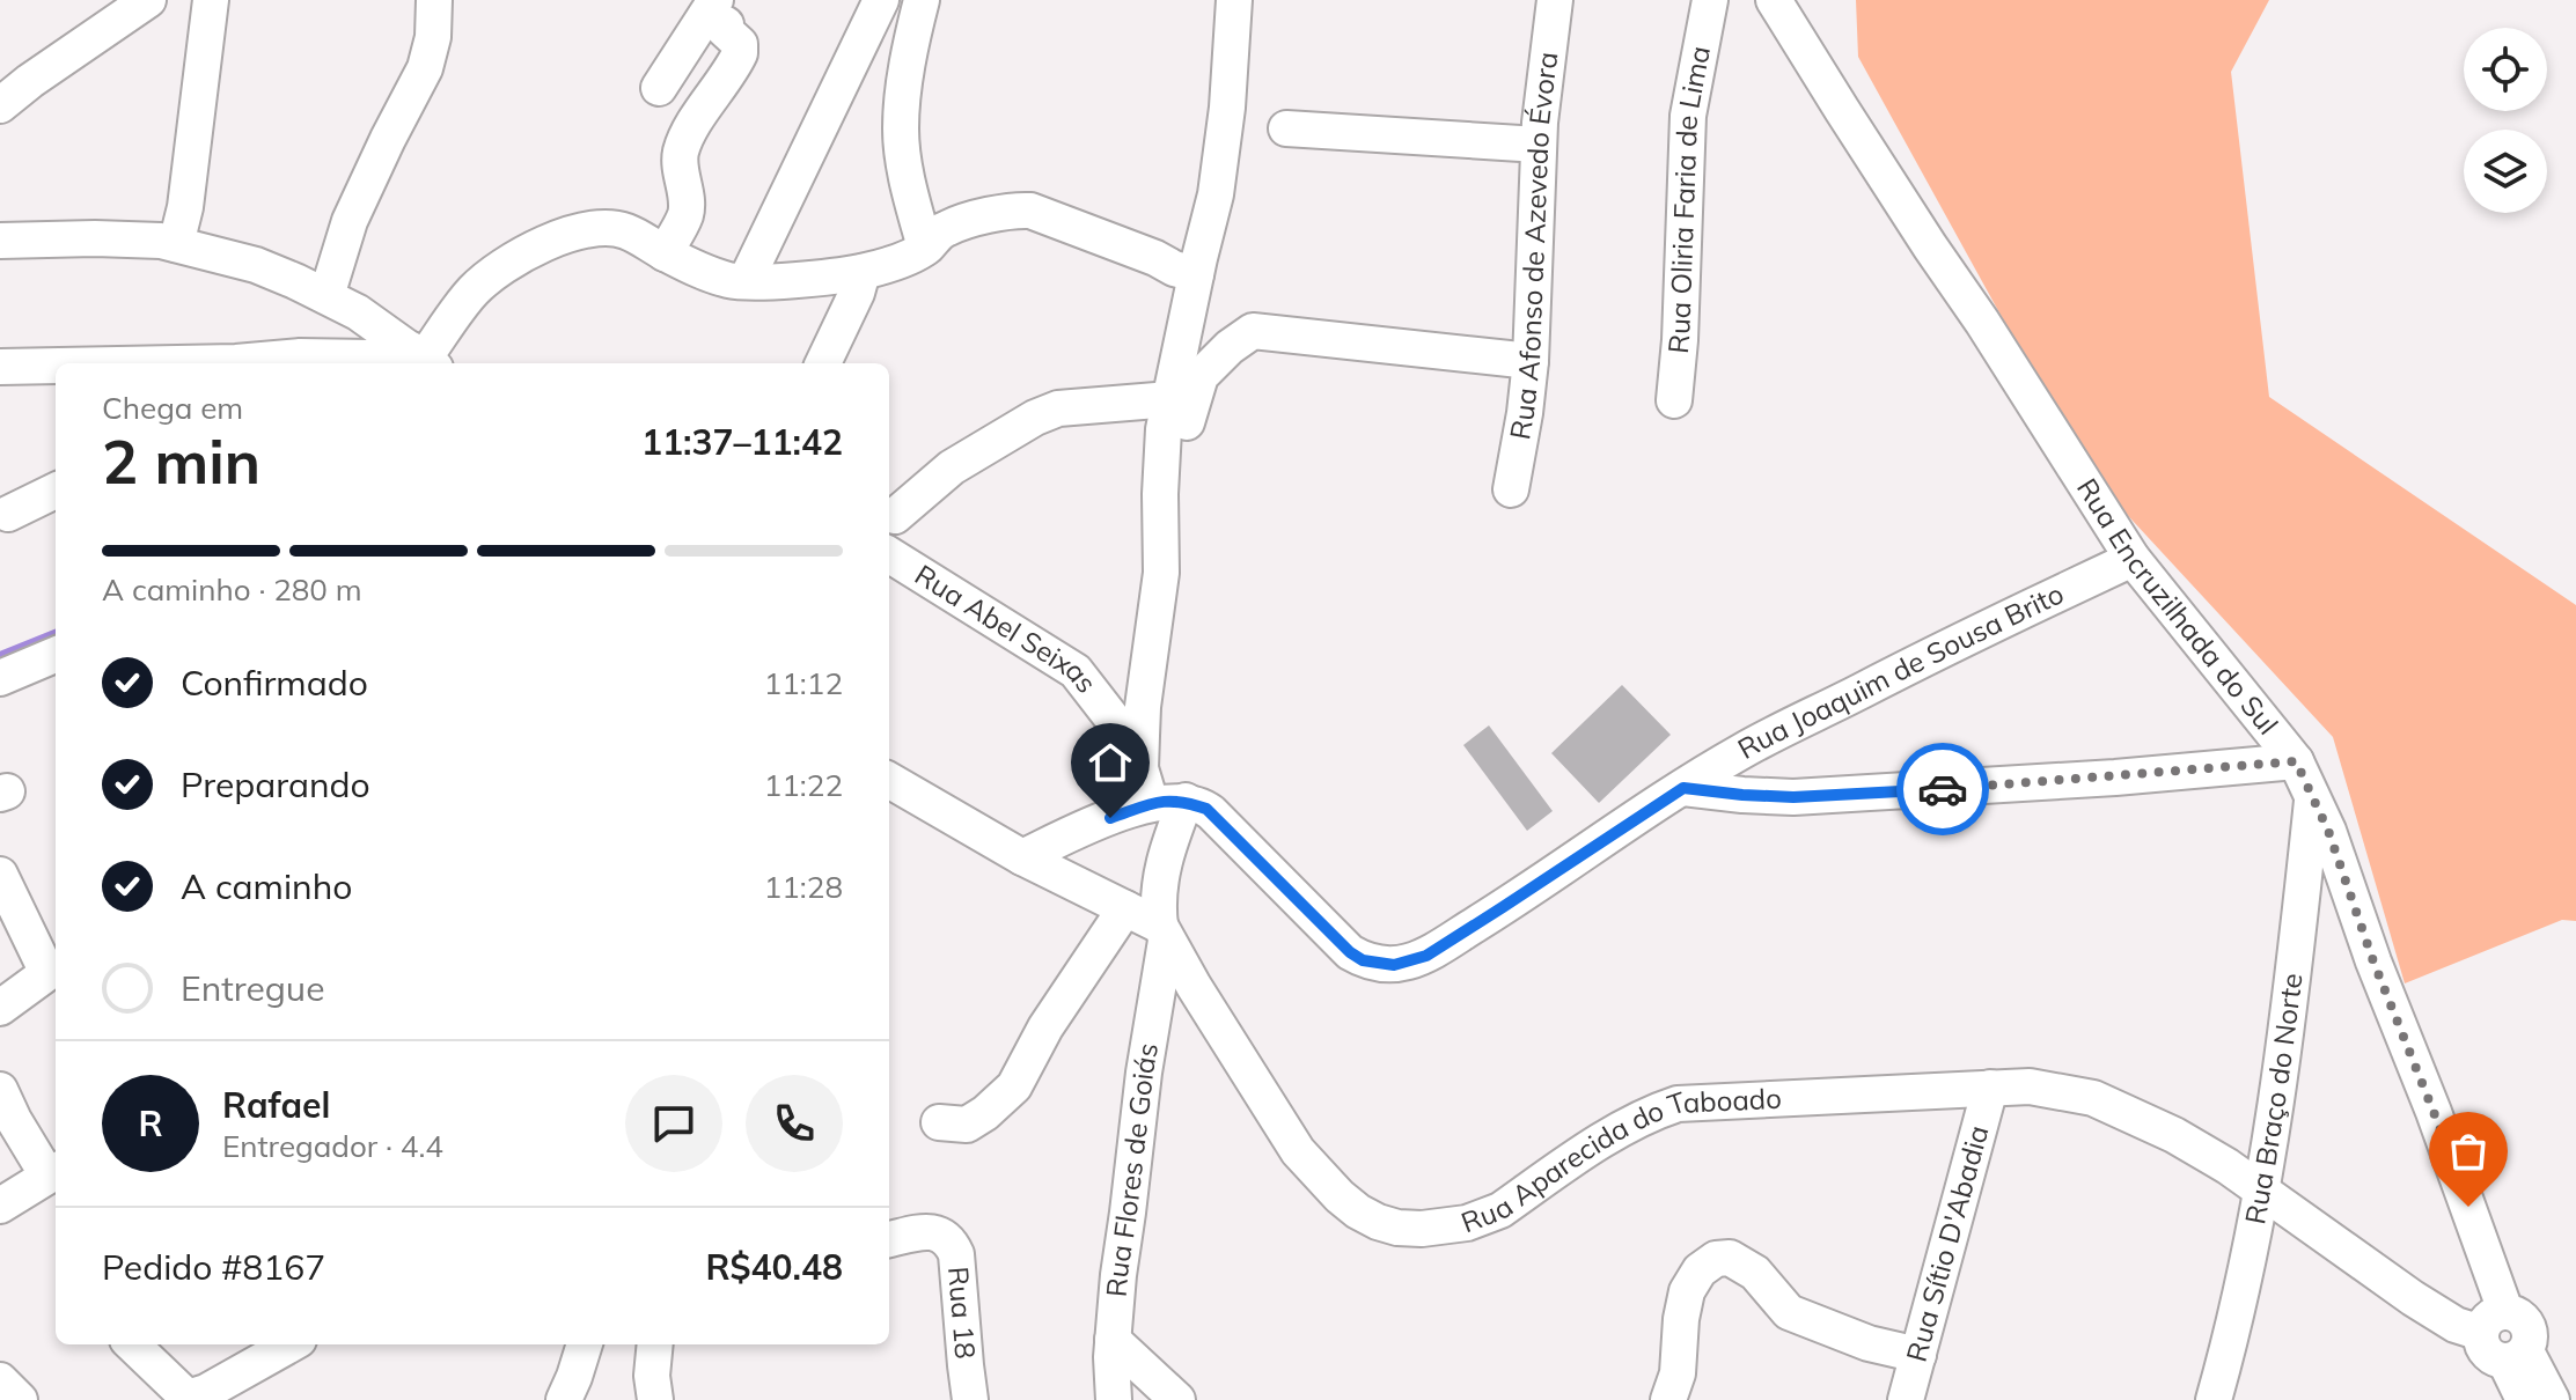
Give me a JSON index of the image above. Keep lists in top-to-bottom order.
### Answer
{
  "streets": {
    "street": [
      "Rua Oliria Faria de Lima",
      "Rua Afonso de Azevedo Évora",
      "Rua Encruzilhada do Sul",
      "Rua Abel Seixas",
      "Rua Joaquim de Sousa Brito",
      "Rua Braço do Norte",
      "Rua Aparecida do Taboado",
      "Rua Flores de Goiás",
      "Rua Sítio D'Abadia",
      "Rua 18"
    ]
  },
  "crossings": [
    ["Rua Encruzilhada do Sul", "Rua Joaquim de Sousa Brito"],
    ["Rua Encruzilhada do Sul", "Rua Braço do Norte"],
    ["Rua Encruzilhada do Sul", "Rua Aparecida do Taboado"],
    ["Rua Joaquim de Sousa Brito", "Rua Flores de Goiás"],
    ["Rua Braço do Norte", "Rua Aparecida do Taboado"],
    ["Rua Aparecida do Taboado", "Rua Flores de Goiás"],
    ["Rua Aparecida do Taboado", "Rua Sítio D'Abadia"]
  ],
  "page": {
    "heading": ["2 min", "Chega em", "11:37–11:42"],
    "panel": [
      "Rafael",
      "Entregador · 4.4",
      "Pedido #8167",
      "R$40.48"
    ],
    "bar": "A caminho · 280 m",
    "list": [
      ["Confirmado", "11:12"],
      ["Preparando", "11:22"],
      ["A caminho", "11:28"],
      "Entregue"
    ],
    "round": "R"
  }
}
